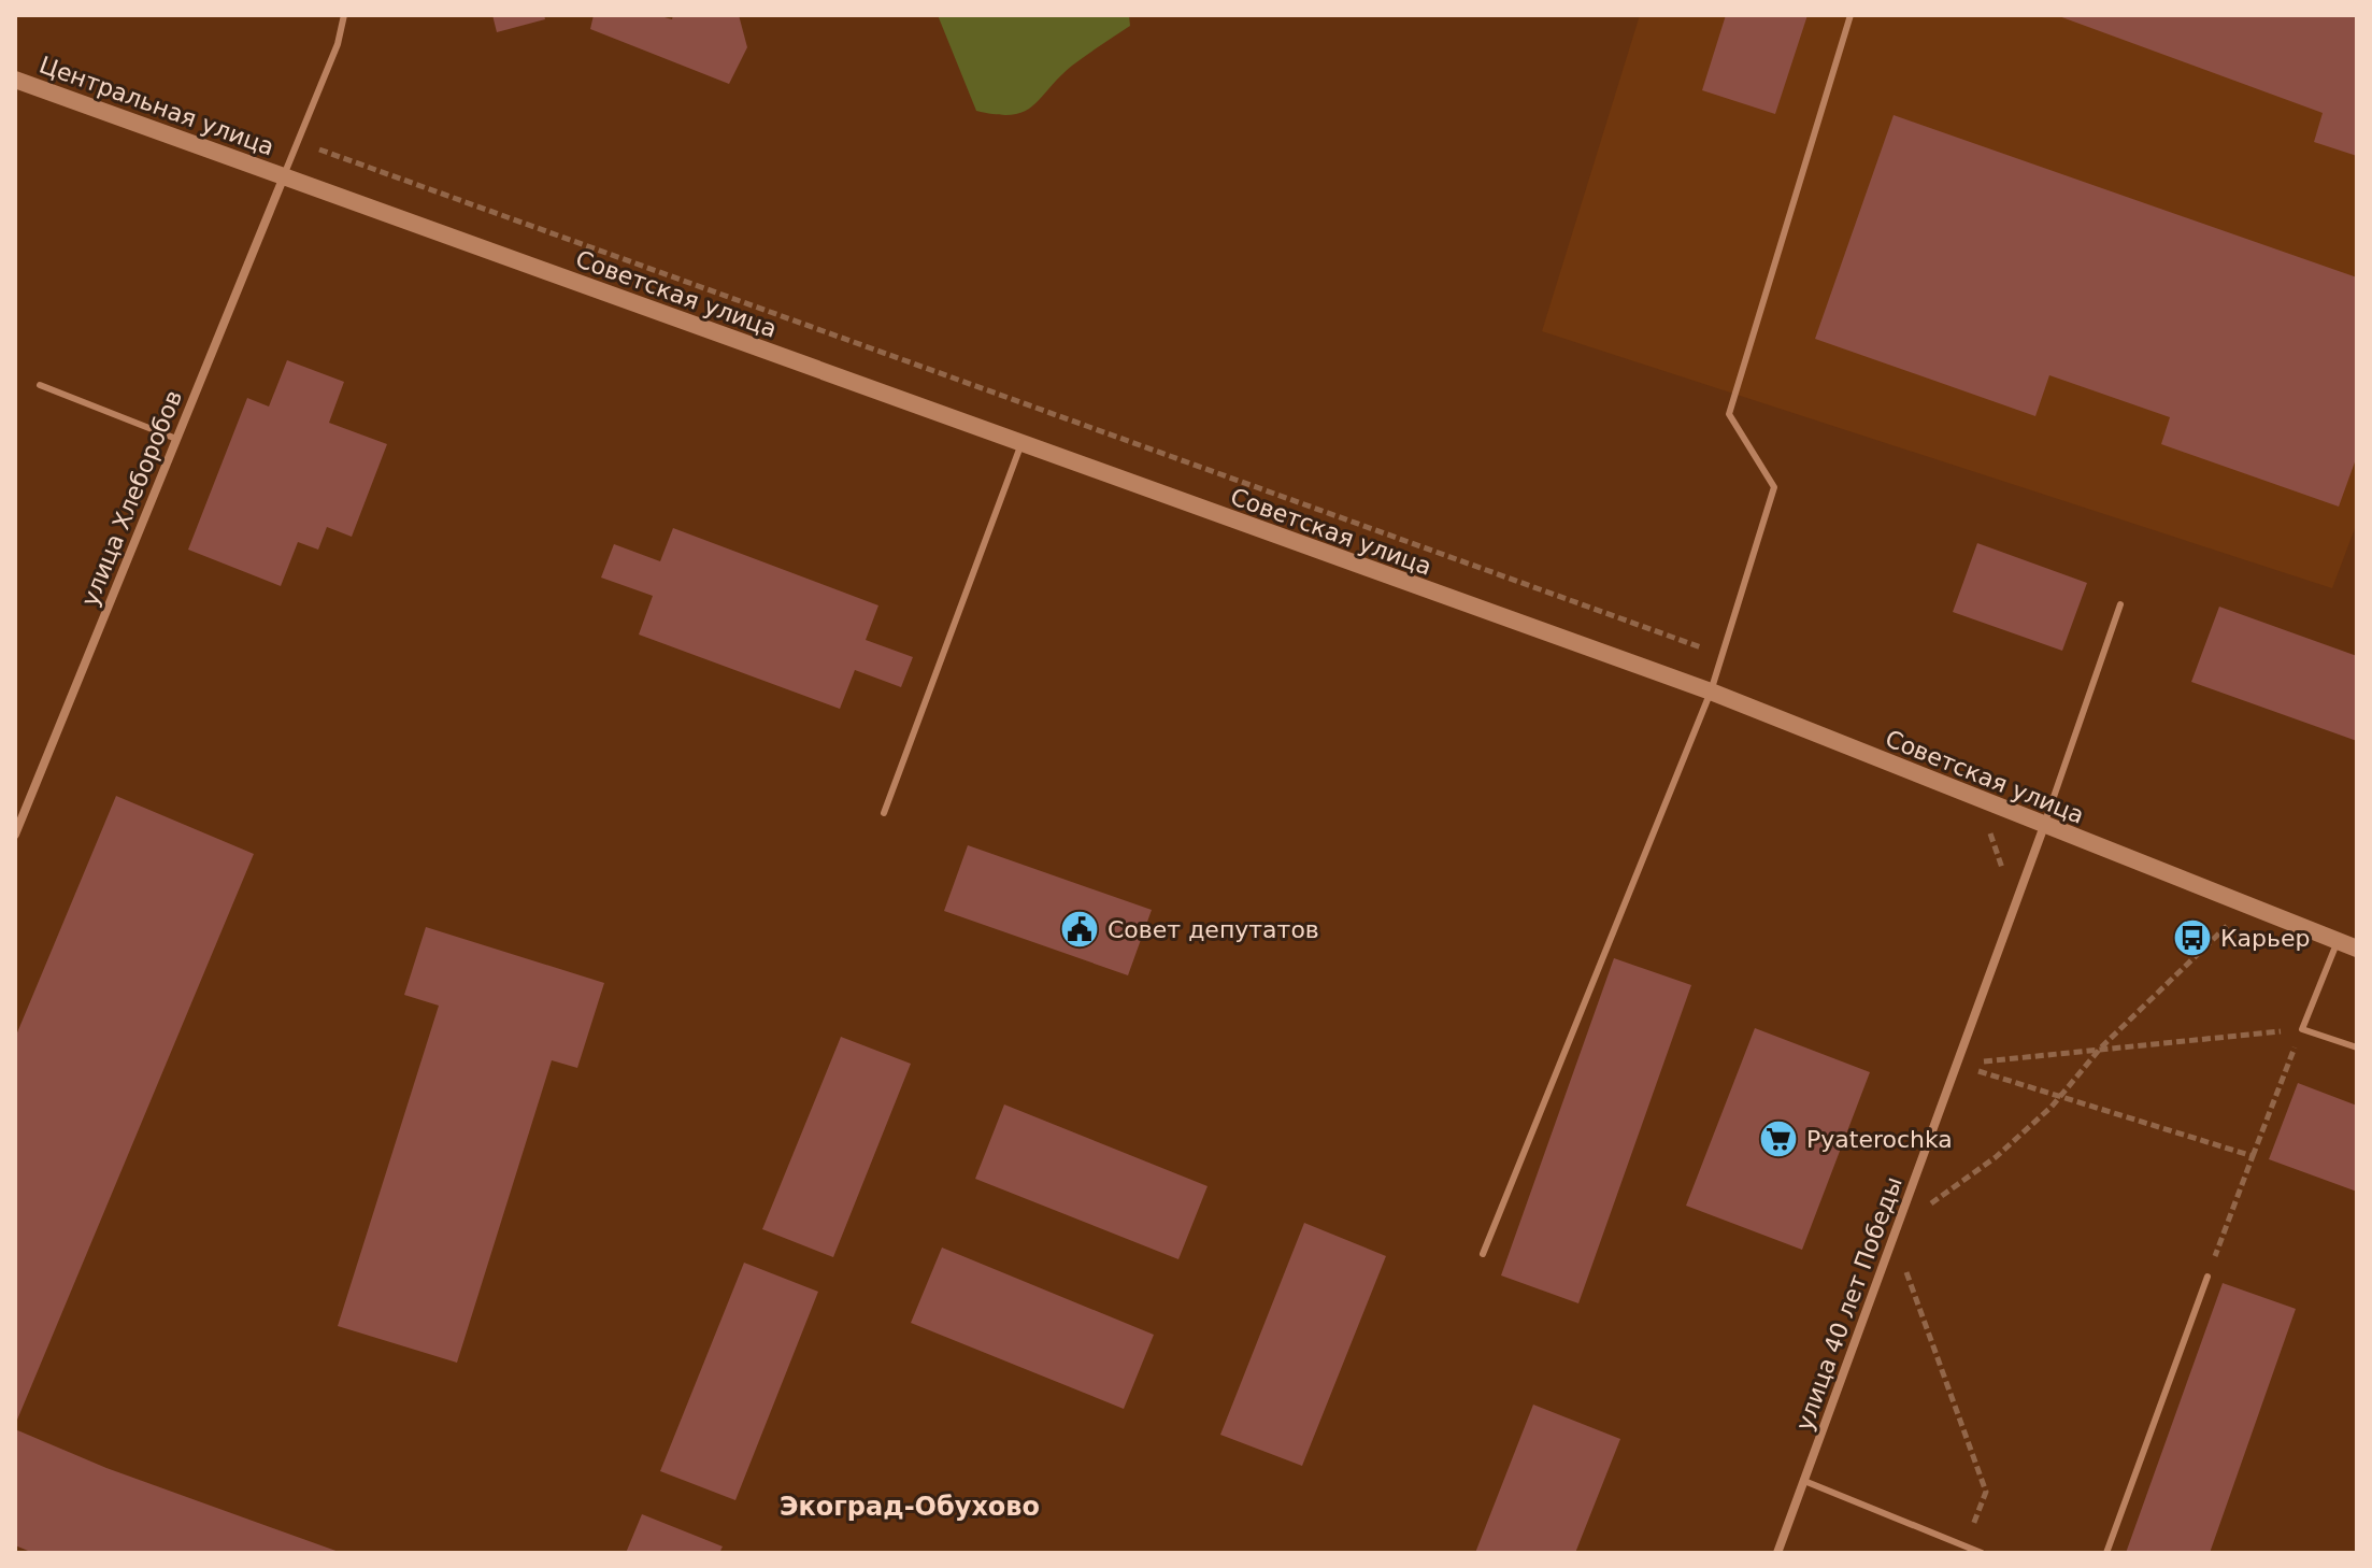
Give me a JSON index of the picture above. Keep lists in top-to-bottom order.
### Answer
{
  "streets": {
    "main road": ["Центральная улица", "Советская улица"],
    "street": ["улица Хлеборобов", "улица 40 лет Победы"]
  },
  "crossings": [
    ["Центральная улица", "Советская улица"],
    ["Центральная улица", "улица Хлеборобов"],
    ["Советская улица", "улица Хлеборобов"],
    ["Советская улица", "улица 40 лет Победы"]
  ],
  "districts": ["Экоград-Обухово"],
  "places": {
    "public building": ["Совет депутатов"],
    "bus stop": ["Карьер"],
    "supermarket": ["Pyaterochka"]
  }
}
